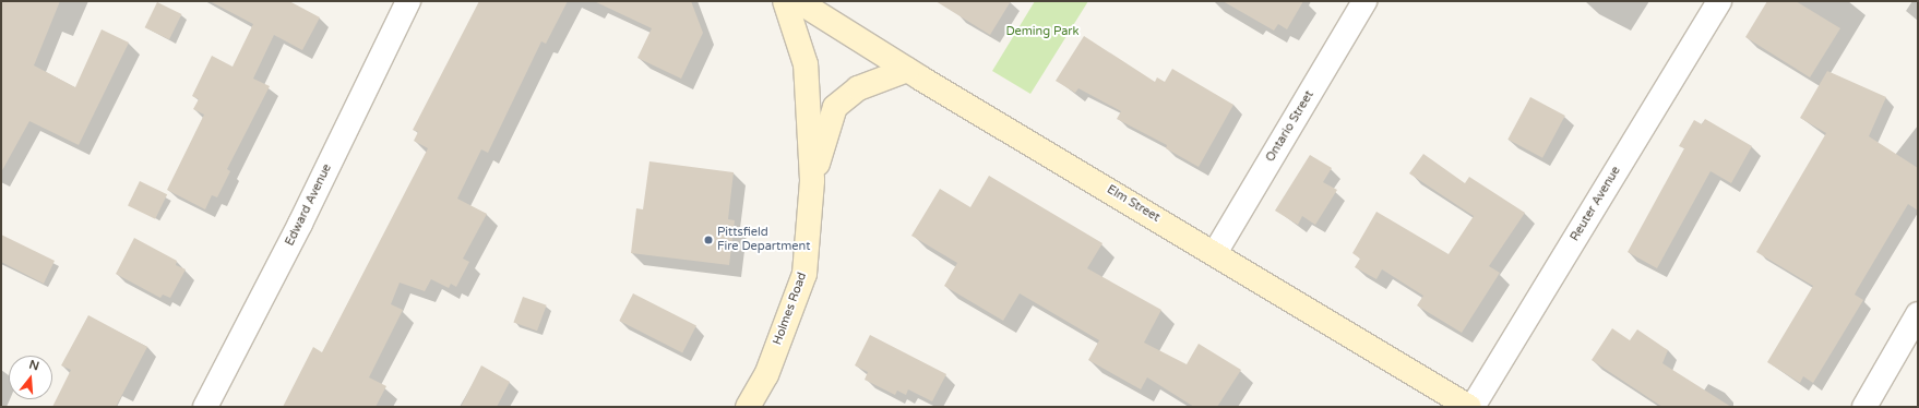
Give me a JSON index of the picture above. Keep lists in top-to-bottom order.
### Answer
{
  "streets": {
    "street": [
      "Ontario Street",
      "Elm Street",
      "Reuter Avenue",
      "Edward Avenue",
      "Holmes Road"
    ]
  },
  "crossings": [
    ["Ontario Street", "Elm Street"],
    ["Elm Street", "Holmes Road"]
  ],
  "parks": ["Deming Park"],
  "places": ["Pittsfield Fire Department"],
  "north": "top"
}
